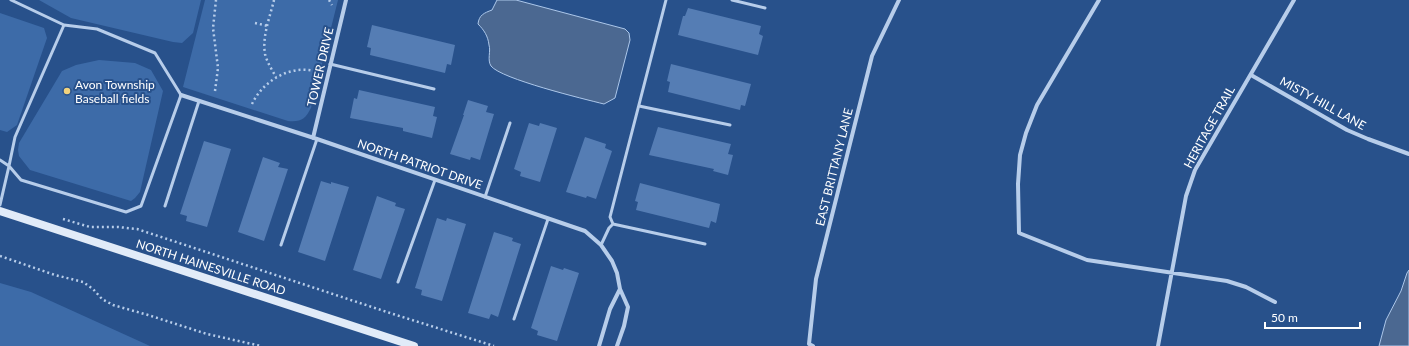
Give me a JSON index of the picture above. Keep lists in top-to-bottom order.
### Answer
{
  "streets": {
    "main road": ["NORTH HAINESVILLE ROAD"],
    "street": [
      "TOWER DRIVE",
      "MISTY HILL LANE",
      "HERITAGE TRAIL",
      "NORTH PATRIOT DRIVE",
      "EAST BRITTANY LANE"
    ]
  },
  "crossings": [
    ["TOWER DRIVE", "NORTH PATRIOT DRIVE"],
    ["MISTY HILL LANE", "HERITAGE TRAIL"]
  ],
  "places": ["Avon Township Baseball fields"],
  "scale_bar": "50 m"
}
